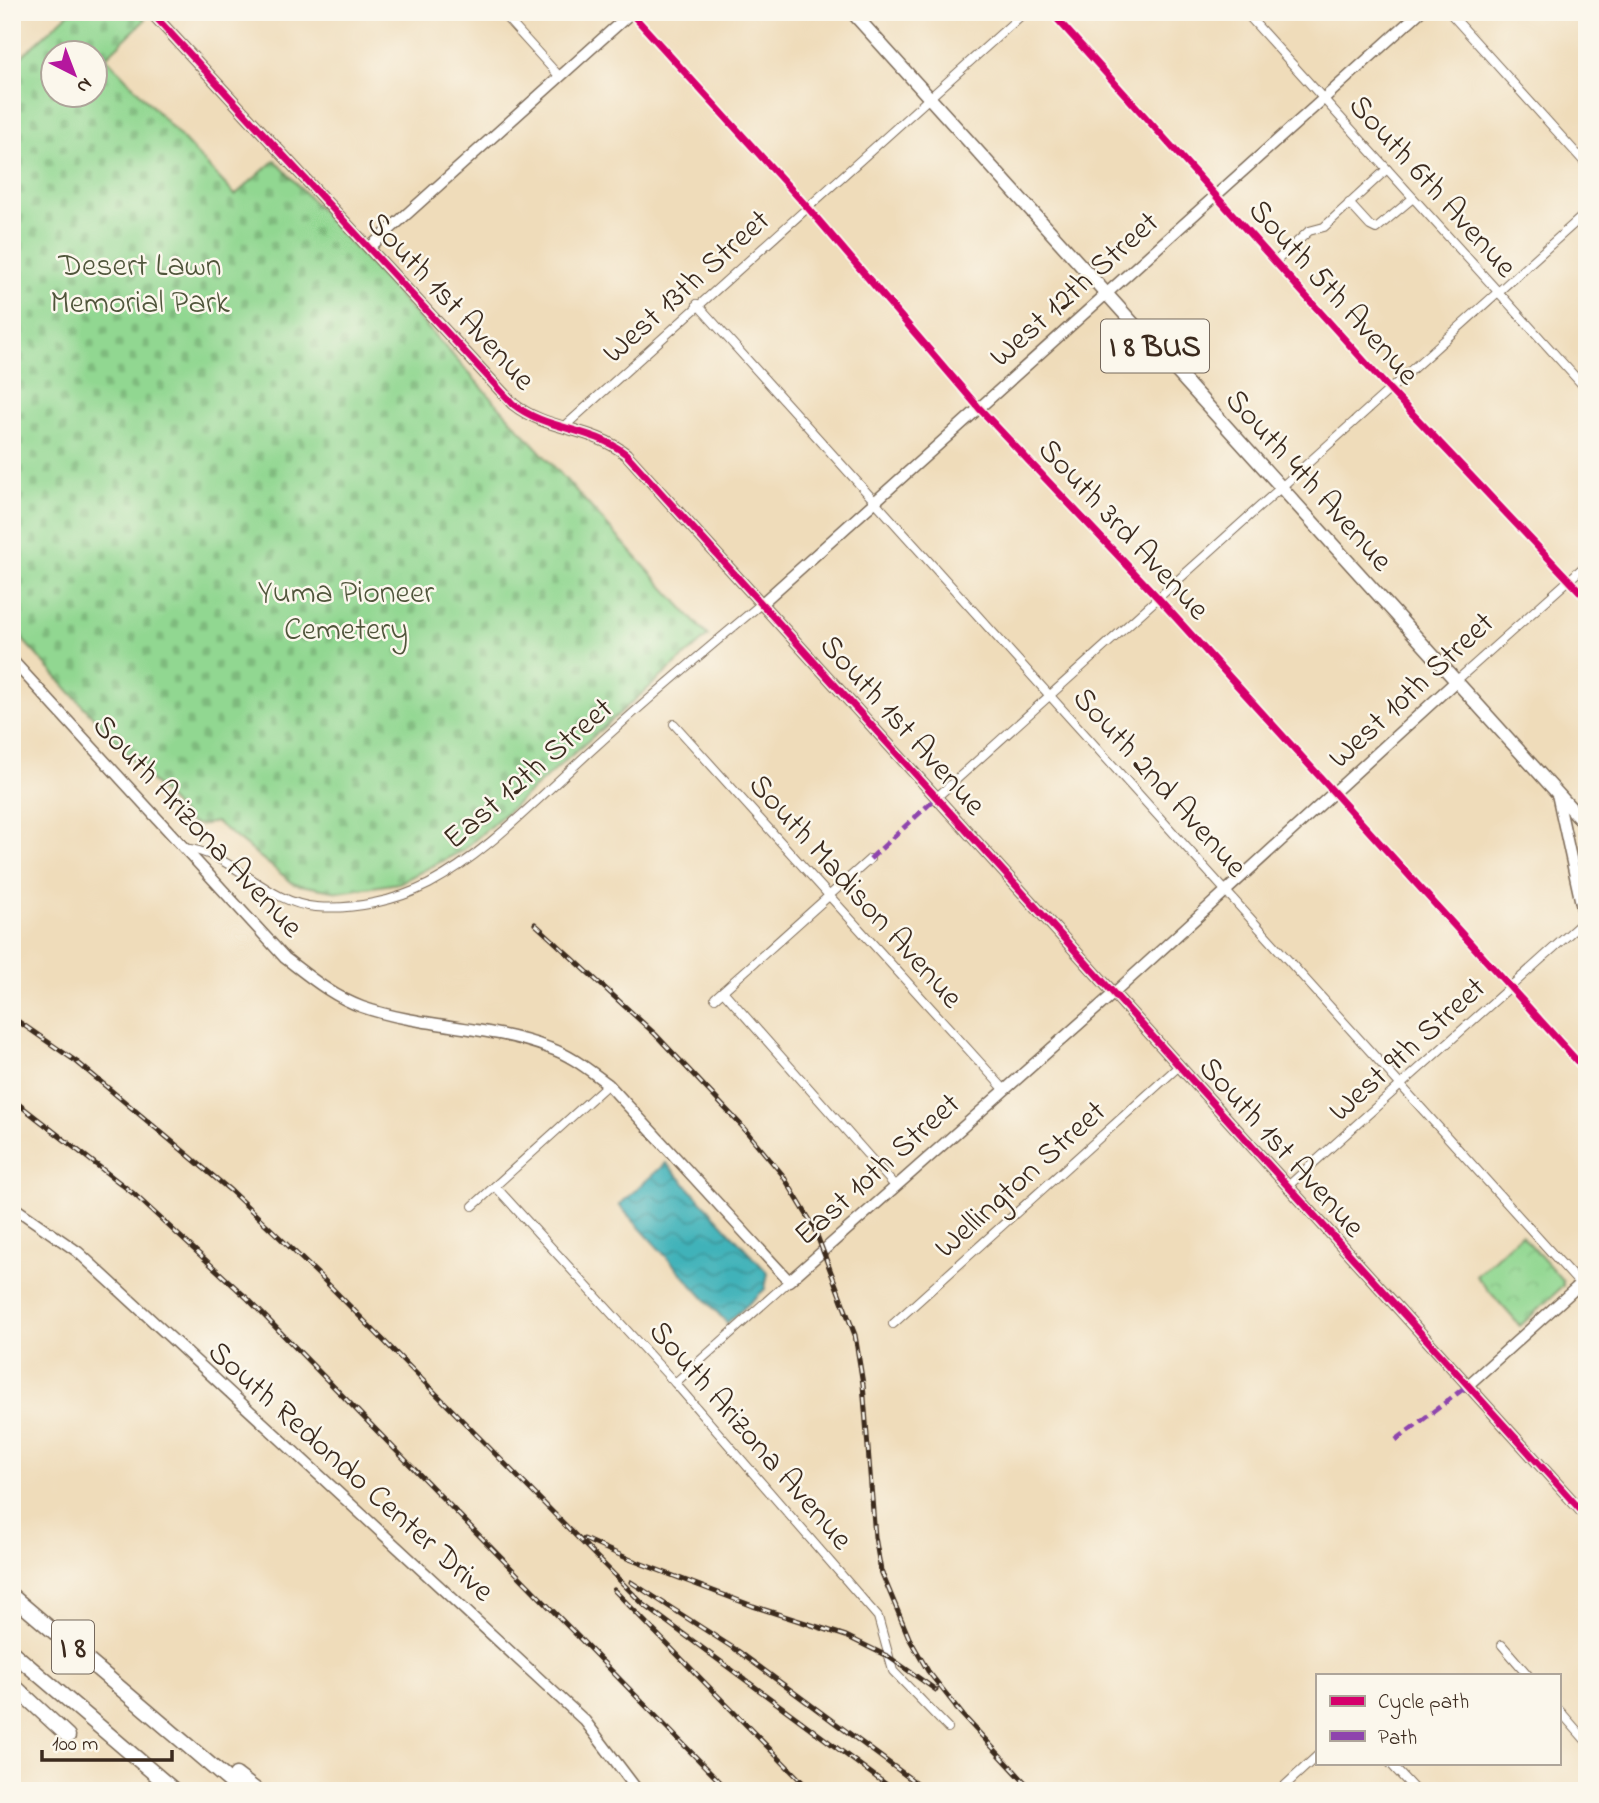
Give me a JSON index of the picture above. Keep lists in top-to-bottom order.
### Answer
{
  "streets": {
    "highway": ["I 8"],
    "main road": ["I 8 BUS", "South 4th Avenue"],
    "street": [
      "South 6th Avenue",
      "West 13th Street",
      "West 12th Street",
      "South 5th Avenue",
      "South 1st Avenue",
      "South 3rd Avenue",
      "West 10th Street",
      "East 12th Street",
      "South 2nd Avenue",
      "South Arizona Avenue",
      "South Madison Avenue",
      "West 9th Street",
      "East 10th Street",
      "Wellington Street",
      "South Redondo Center Drive"
    ]
  },
  "crossings": [
    ["South 6th Avenue", "West 12th Street"],
    ["West 13th Street", "South 1st Avenue"],
    ["West 13th Street", "South 4th Avenue"],
    ["West 13th Street", "South 3rd Avenue"],
    ["West 13th Street", "South 2nd Avenue"],
    ["West 12th Street", "South 5th Avenue"],
    ["West 12th Street", "South 1st Avenue"],
    ["West 12th Street", "South 4th Avenue"],
    ["West 12th Street", "South 3rd Avenue"],
    ["West 12th Street", "East 12th Street"],
    ["West 12th Street", "South 2nd Avenue"],
    ["South 5th Avenue", "West 10th Street"],
    ["South 1st Avenue", "West 10th Street"],
    ["South 1st Avenue", "East 12th Street"],
    ["South 1st Avenue", "West 9th Street"],
    ["South 1st Avenue", "East 10th Street"],
    ["South 1st Avenue", "Wellington Street"],
    ["South 4th Avenue", "West 10th Street"],
    ["South 3rd Avenue", "West 10th Street"],
    ["South 3rd Avenue", "West 9th Street"],
    ["West 10th Street", "South 2nd Avenue"],
    ["West 10th Street", "East 10th Street"],
    ["East 12th Street", "South Arizona Avenue"],
    ["South 2nd Avenue", "West 9th Street"],
    ["South Arizona Avenue", "East 10th Street"],
    ["South Madison Avenue", "East 10th Street"]
  ],
  "parks": ["Desert Lawn Memorial Park", "Yuma Pioneer Cemetery"],
  "legend": ["Cycle path", "Path"],
  "scale_bar": "100 m",
  "north": "bottom right"
}
